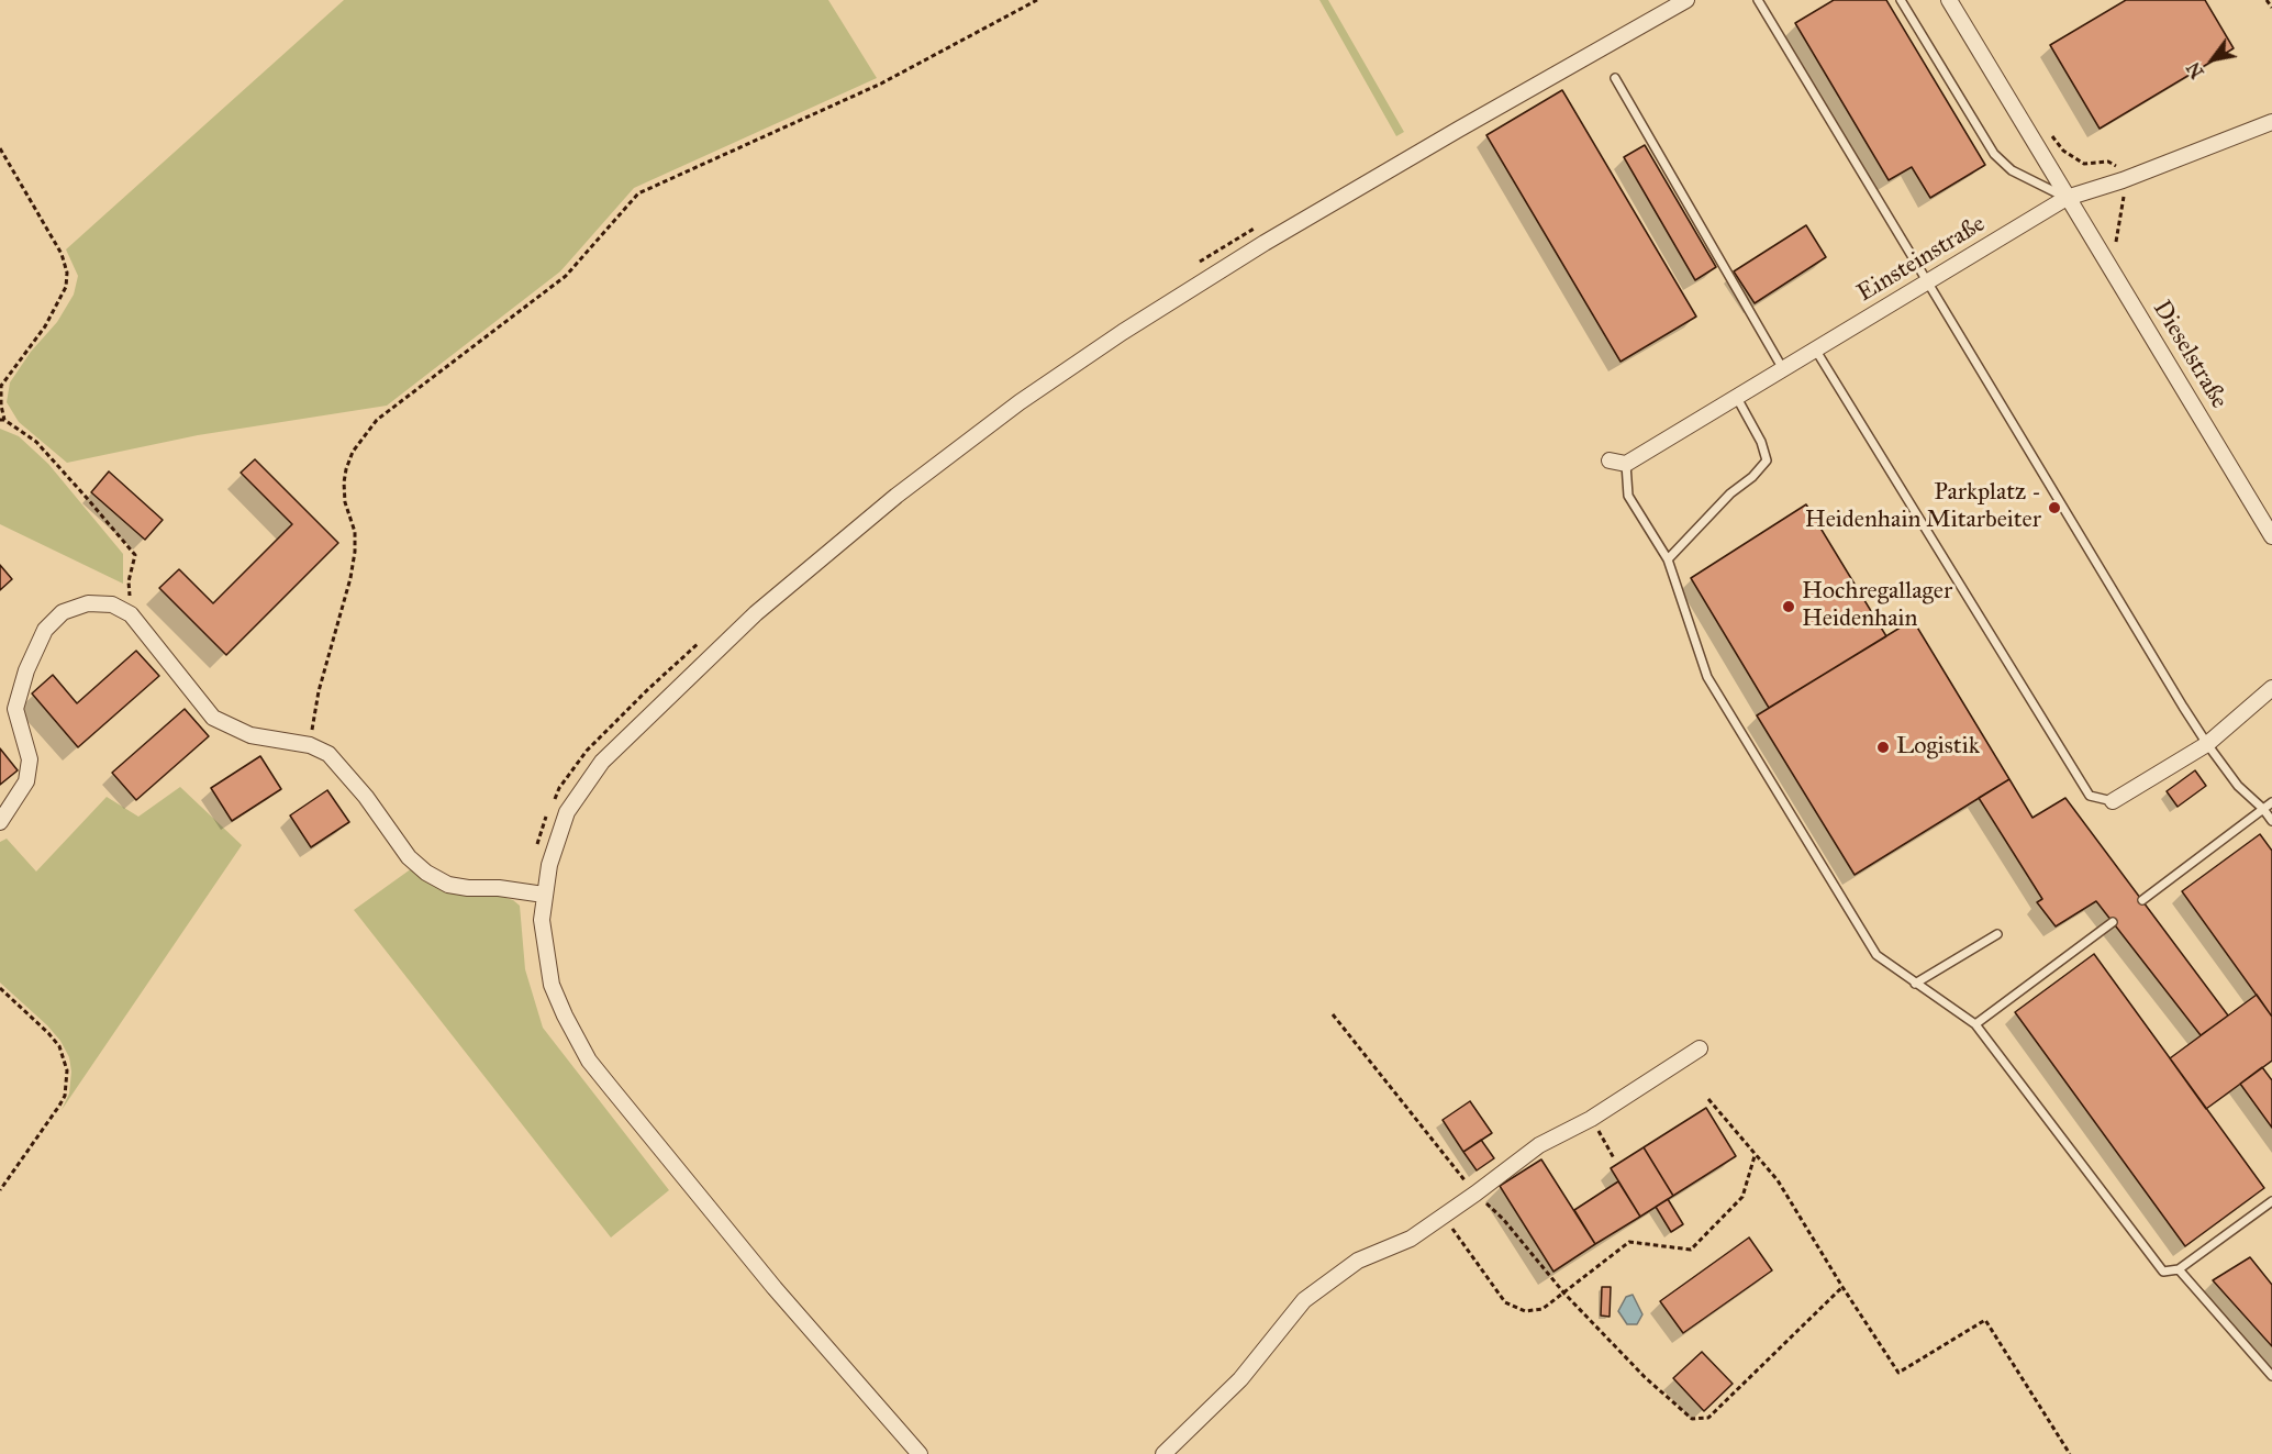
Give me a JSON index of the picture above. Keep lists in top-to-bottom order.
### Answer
{
  "streets": {
    "street": ["Einsteinstraße", "Dieselstraße"]
  },
  "crossings": [
    ["Einsteinstraße", "Dieselstraße"]
  ],
  "places": ["Parkplatz - Heidenhain Mitarbeiter", "Hochregallager Heidenhain", "Logistik"],
  "north": "bottom left"
}
